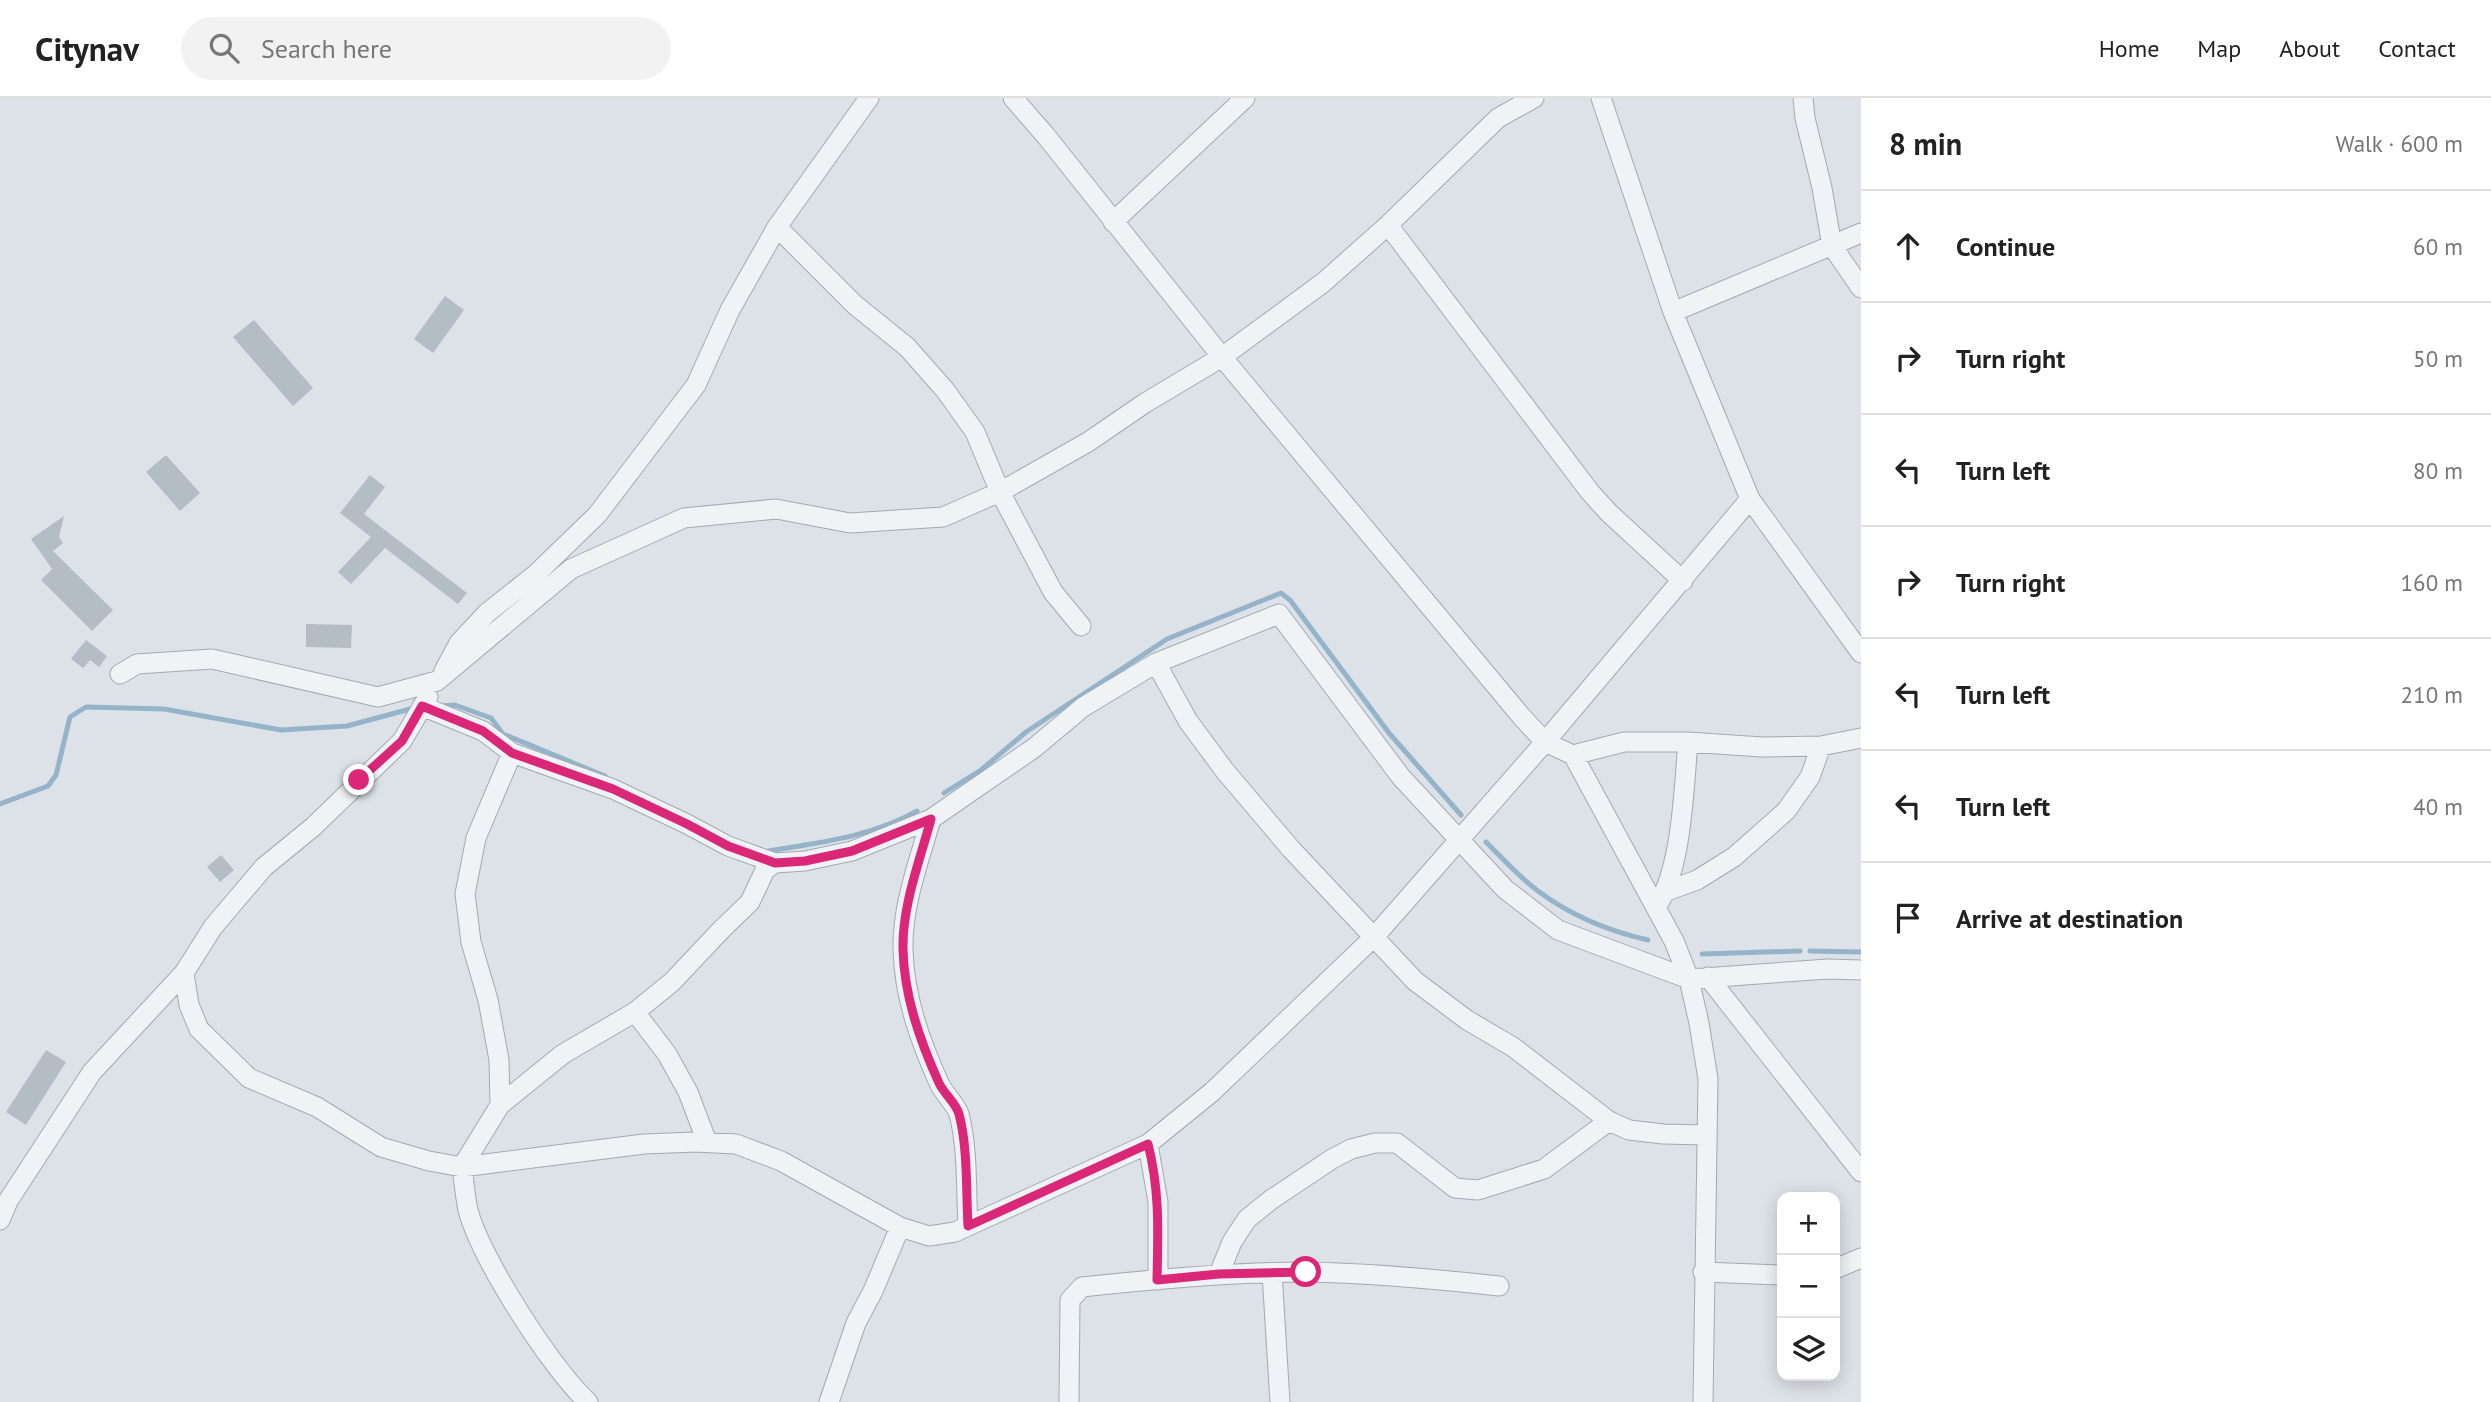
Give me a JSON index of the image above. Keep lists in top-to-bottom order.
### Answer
{
  "page": {
    "header": "Citynav",
    "search": "Search here",
    "nav": [
      "Home",
      "Map",
      "About",
      "Contact"
    ],
    "heading": ["8 min", "Walk · 600 m"],
    "list": [
      ["Continue", "60 m"],
      ["Turn right", "50 m"],
      ["Turn left", "80 m"],
      ["Turn right", "160 m"],
      ["Turn left", "210 m"],
      ["Turn left", "40 m"],
      "Arrive at destination"
    ],
    "map_buttons": ["+", "−"]
  }
}
